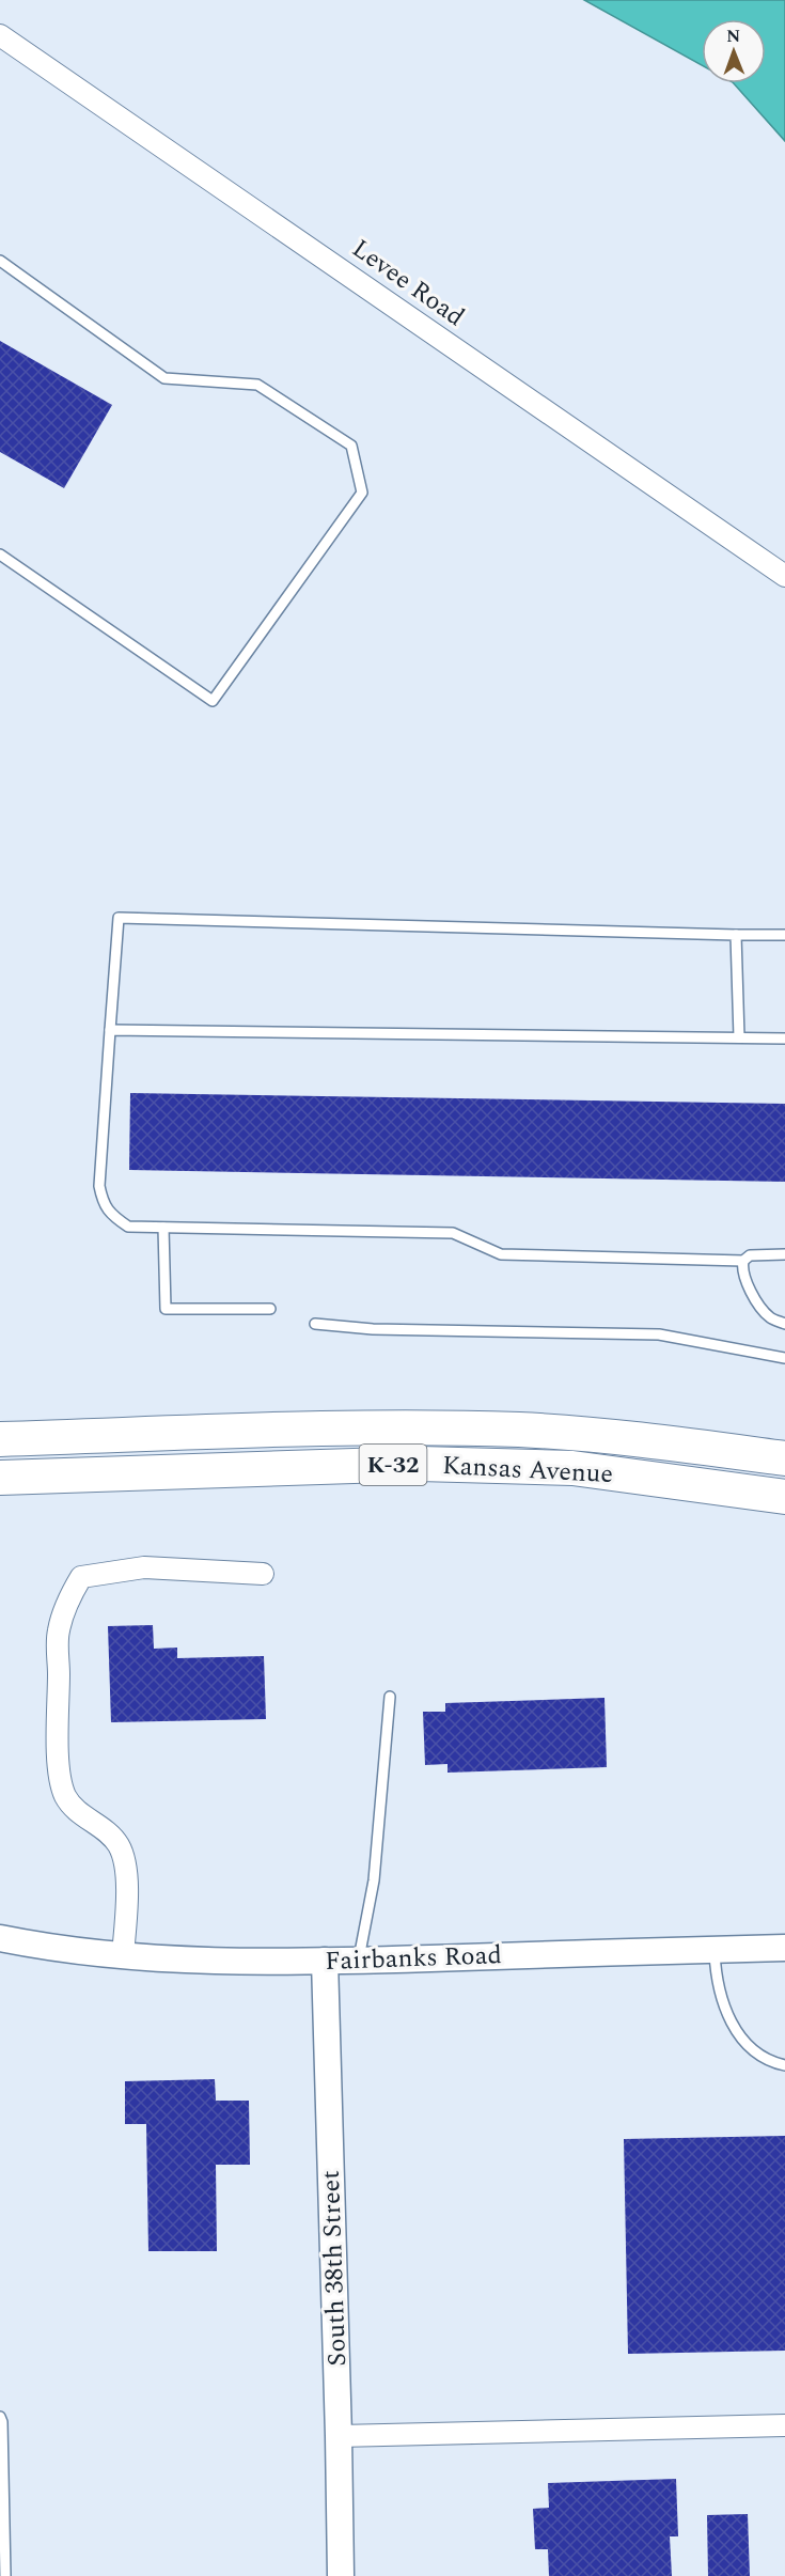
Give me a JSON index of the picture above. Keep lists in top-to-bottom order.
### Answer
{
  "streets": {
    "main road": ["K-32", "Kansas Avenue"],
    "street": ["Levee Road", "Fairbanks Road", "South 38th Street"]
  },
  "crossings": [
    ["Fairbanks Road", "South 38th Street"]
  ],
  "north": "top"
}
